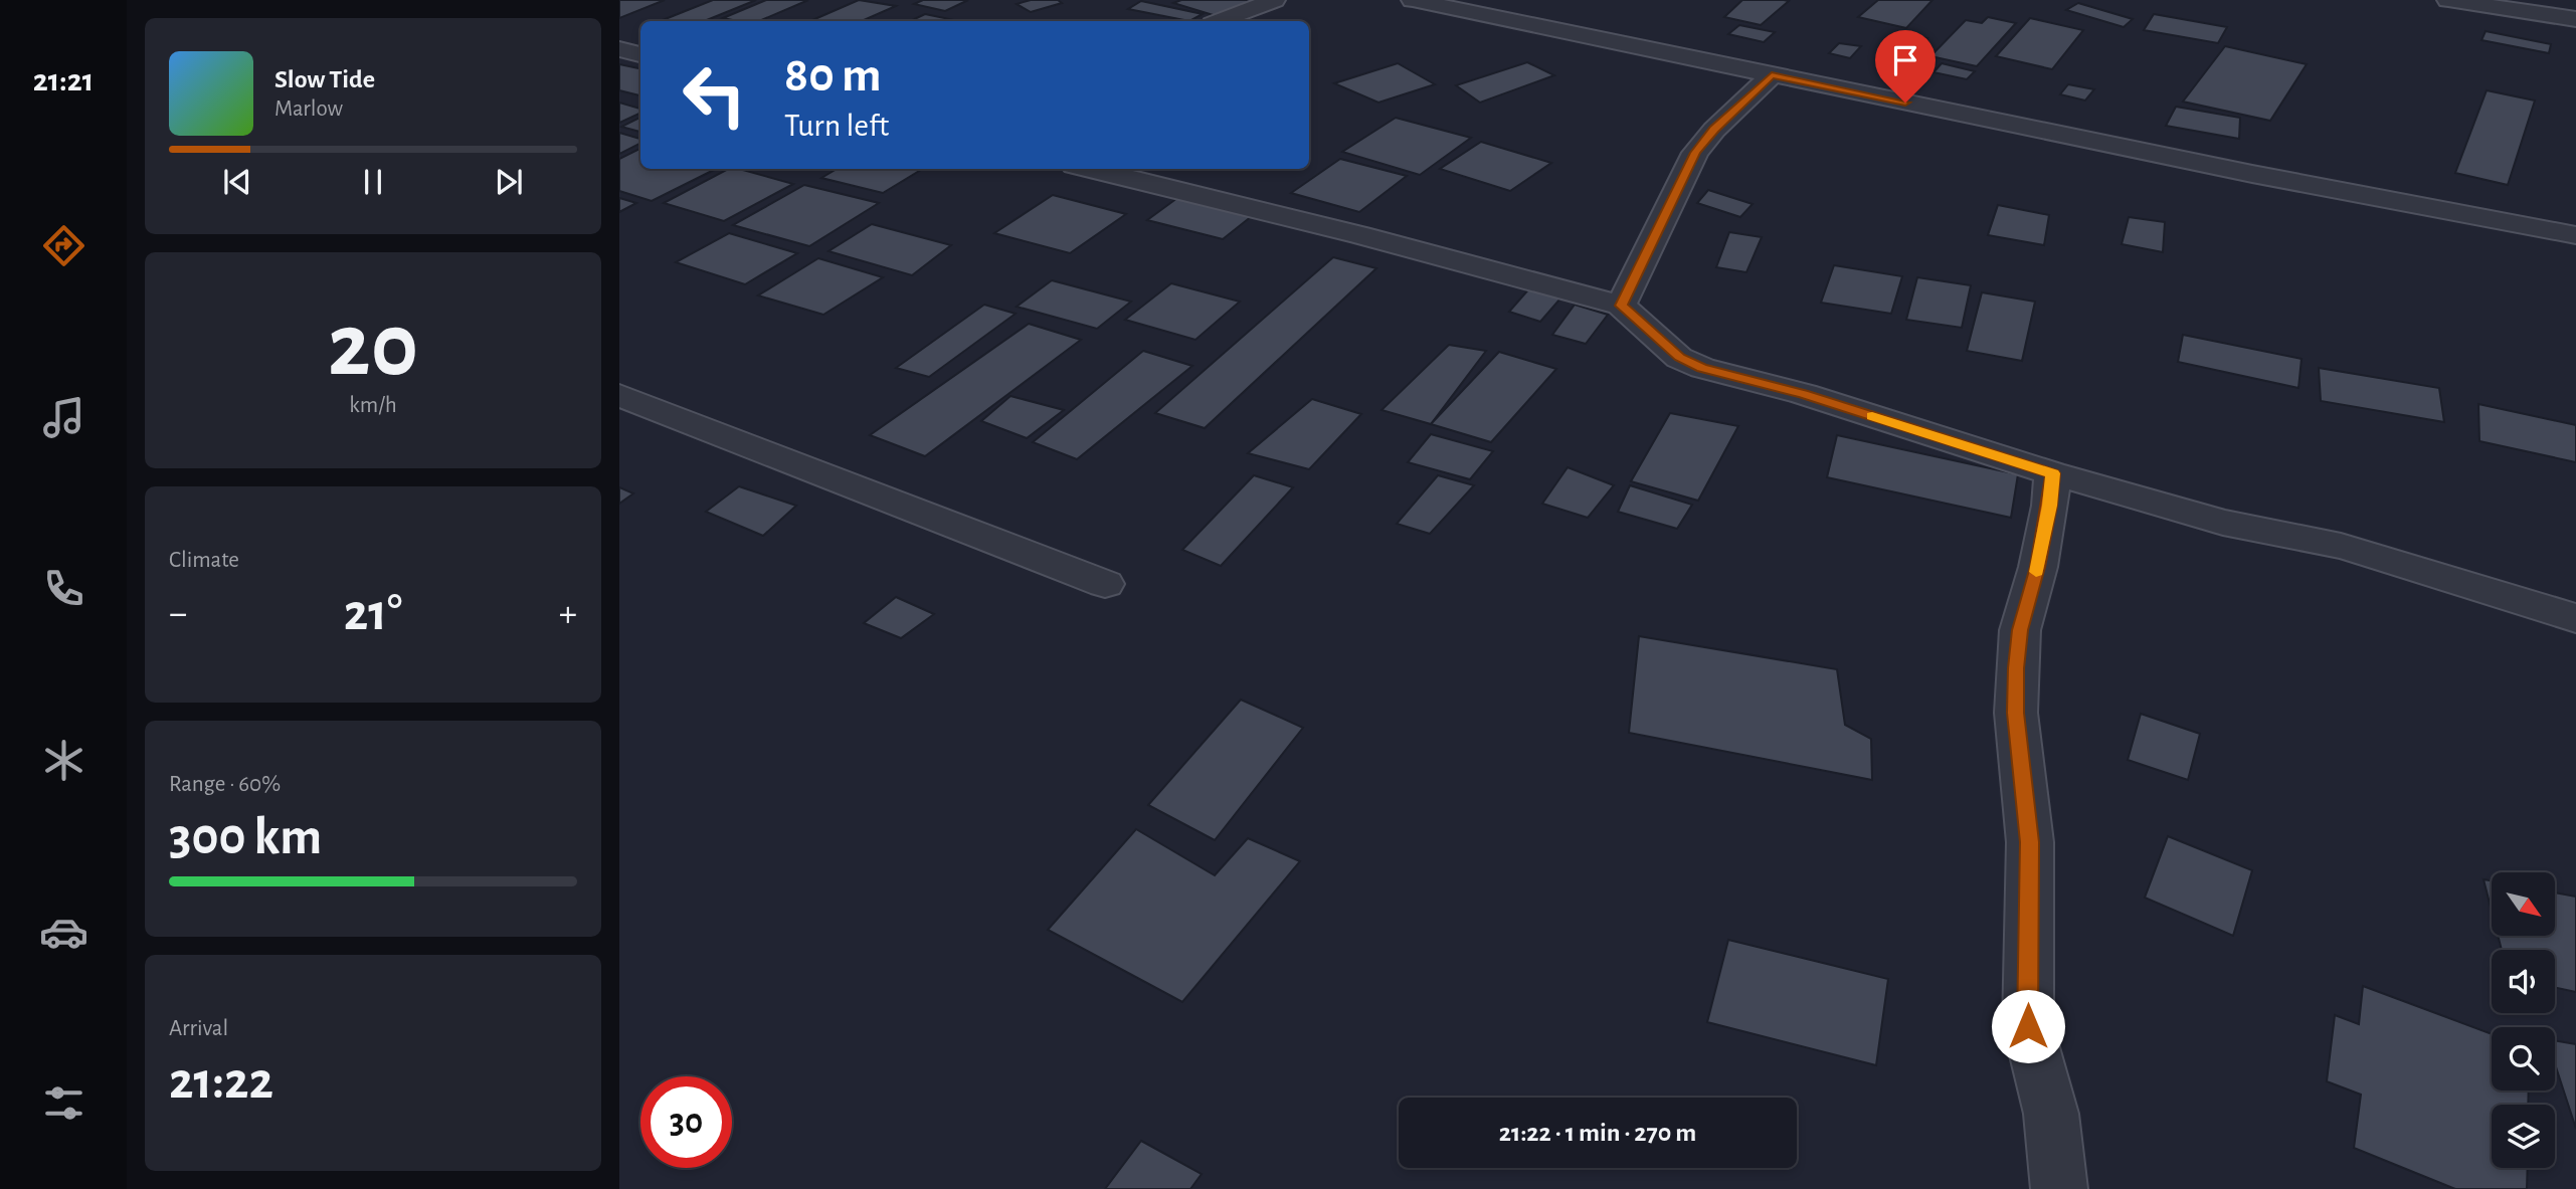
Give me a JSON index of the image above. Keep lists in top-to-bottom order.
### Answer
{
  "north": "bottom right",
  "page": {
    "tabs": "21:21",
    "turn": ["80 m", "Turn left"],
    "song": ["Slow Tide", "Marlow"],
    "tile": [
      ["20", "km/h"],
      "Climate",
      ["Range · 60%", "300 km"],
      ["Arrival", "21:22"]
    ],
    "heat": ["−", "21°", "+"],
    "limit": "30",
    "trip": "21:22 · 1 min · 270 m"
  }
}
